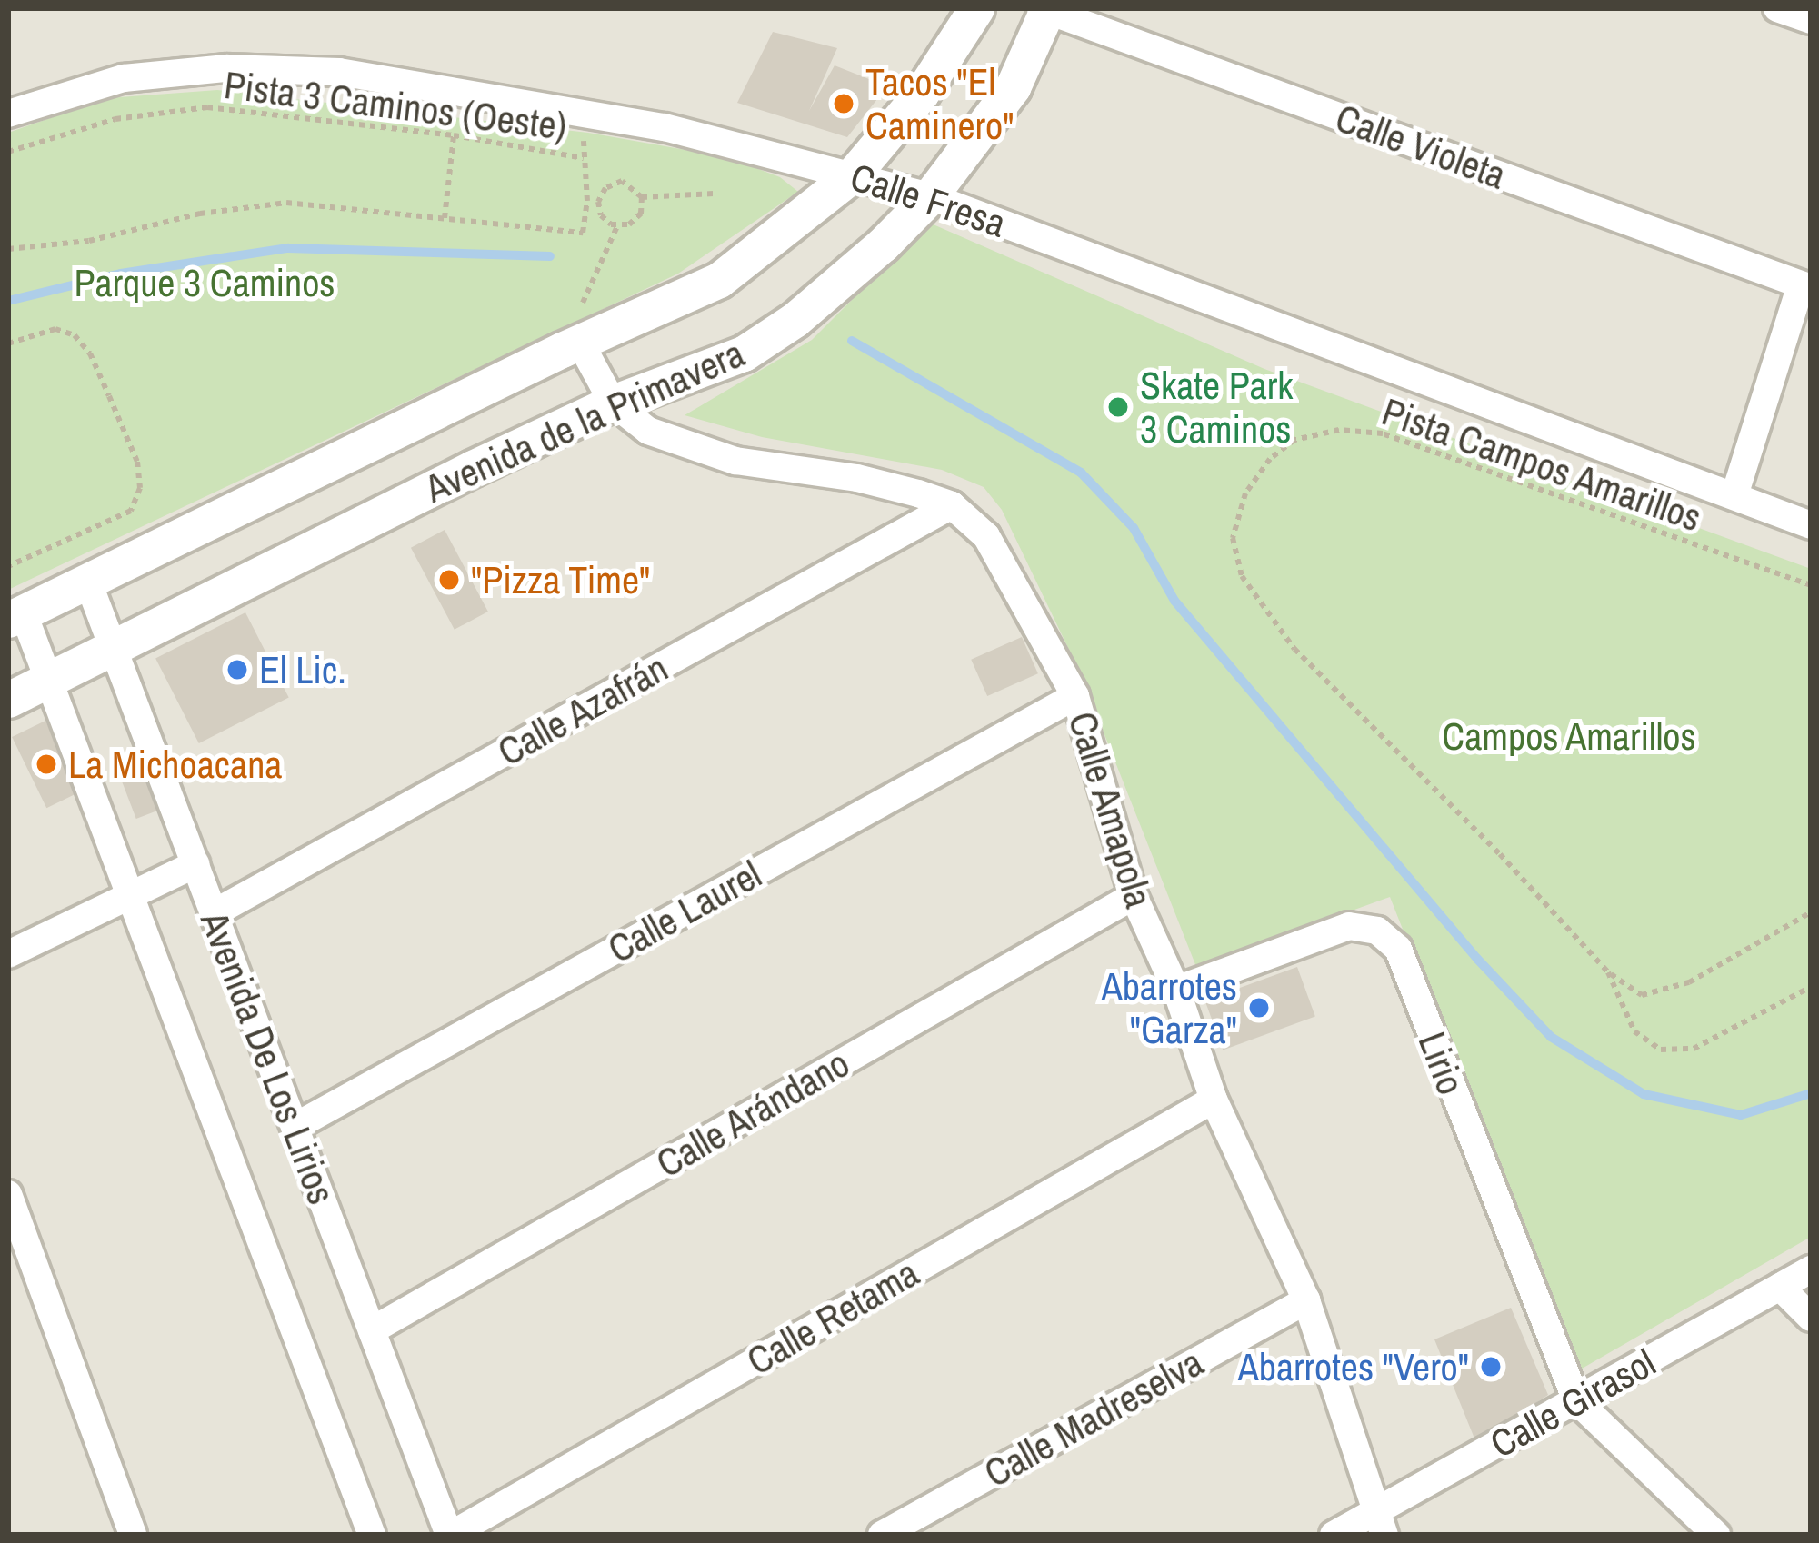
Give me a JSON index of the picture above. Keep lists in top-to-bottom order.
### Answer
{
  "streets": {
    "street": [
      "Calle Violeta",
      "Calle Fresa",
      "Avenida de la Primavera",
      "Calle Azafrán",
      "Calle Amapola",
      "Calle Laurel",
      "Avenida De Los Lirios",
      "Lirio",
      "Calle Arándano",
      "Calle Retama",
      "Calle Girasol",
      "Calle Madreselva"
    ],
    "path": ["Pista 3 Caminos (Oeste)", "Pista Campos Amarillos"]
  },
  "crossings": [
    ["Calle Violeta", "Calle Fresa"],
    ["Calle Violeta", "Avenida de la Primavera"],
    ["Calle Fresa", "Avenida de la Primavera"],
    ["Avenida de la Primavera", "Calle Amapola"],
    ["Avenida de la Primavera", "Avenida De Los Lirios"],
    ["Calle Azafrán", "Calle Amapola"],
    ["Calle Azafrán", "Avenida De Los Lirios"],
    ["Calle Amapola", "Calle Laurel"],
    ["Calle Amapola", "Lirio"],
    ["Calle Amapola", "Calle Arándano"],
    ["Calle Amapola", "Calle Retama"],
    ["Calle Amapola", "Calle Girasol"],
    ["Calle Amapola", "Calle Madreselva"],
    ["Calle Laurel", "Avenida De Los Lirios"],
    ["Avenida De Los Lirios", "Calle Arándano"],
    ["Avenida De Los Lirios", "Calle Retama"],
    ["Lirio", "Calle Girasol"]
  ],
  "parks": ["Parque 3 Caminos", "Campos Amarillos"],
  "places": [
    "Tacos \"El Caminero\"",
    "Skate Park 3 Caminos",
    "\"Pizza Time\"",
    "El Lic.",
    "La Michoacana",
    "Abarrotes \"Garza\"",
    "Abarrotes \"Vero\""
  ]
}
